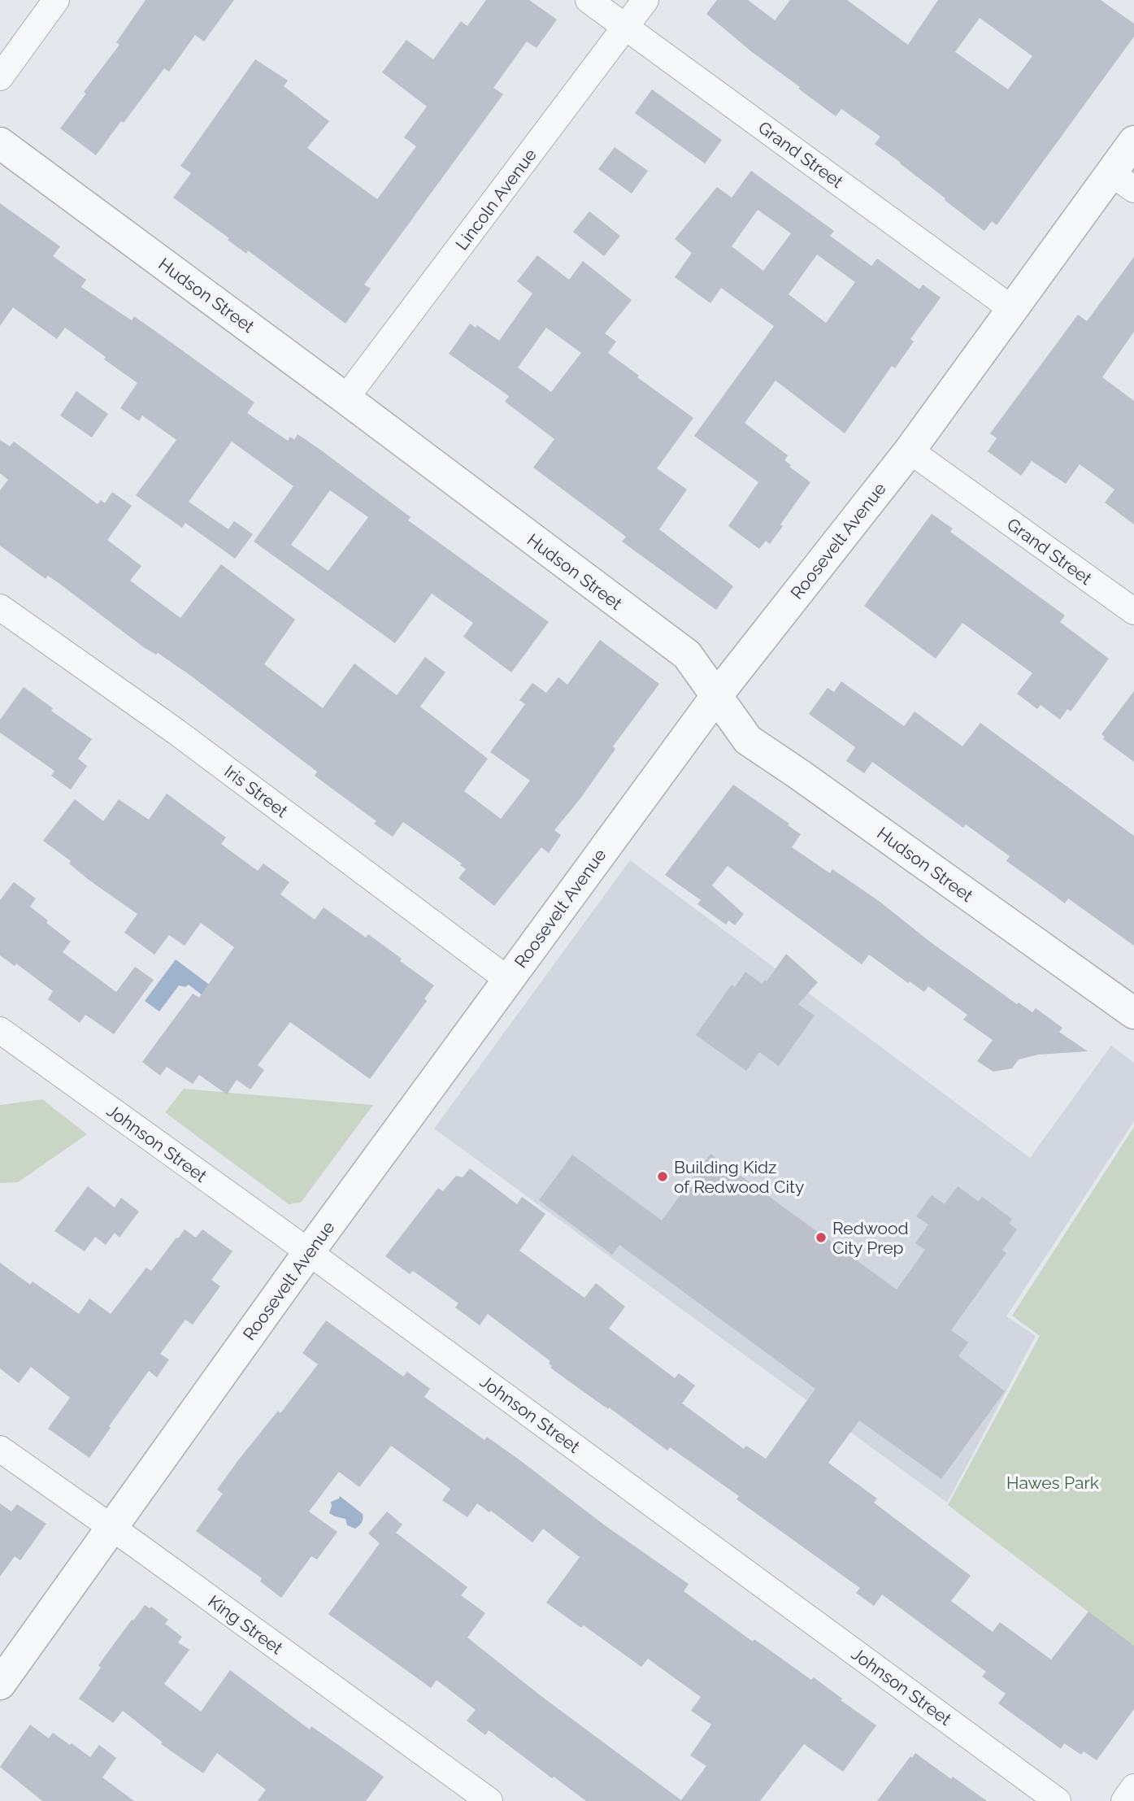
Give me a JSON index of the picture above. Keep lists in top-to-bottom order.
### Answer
{
  "streets": {
    "street": [
      "Grand Street",
      "Lincoln Avenue",
      "Hudson Street",
      "Roosevelt Avenue",
      "Iris Street",
      "Johnson Street",
      "King Street"
    ]
  },
  "crossings": [
    ["Grand Street", "Lincoln Avenue"],
    ["Grand Street", "Roosevelt Avenue"],
    ["Lincoln Avenue", "Hudson Street"],
    ["Hudson Street", "Roosevelt Avenue"],
    ["Roosevelt Avenue", "Iris Street"],
    ["Roosevelt Avenue", "Johnson Street"],
    ["Roosevelt Avenue", "King Street"]
  ],
  "parks": ["Hawes Park"],
  "places": ["Building Kidz of Redwood City", "Redwood City Prep"]
}
